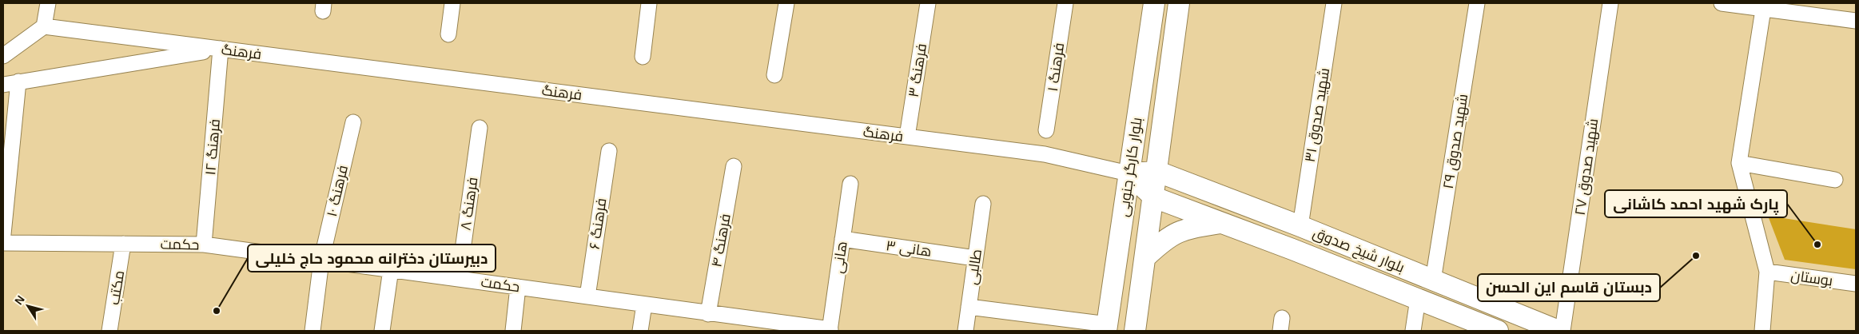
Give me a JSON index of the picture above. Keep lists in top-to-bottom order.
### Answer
{
  "streets": {
    "street": [
      "فرهنگ",
      "فرهنگ ۱",
      "فرهنگ ۳",
      "شهید صدوق ۳۱",
      "شهید صدوق ۲۹",
      "فرهنگ ۱۲",
      "بلوار کارگر جنوبی",
      "شهید صدوق ۲۷",
      "فرهنگ ۱۰",
      "فرهنگ ۸",
      "فرهنگ ۶",
      "فرهنگ ۴",
      "حکمت",
      "هانی ۳",
      "بلوار شیخ صدوق",
      "هانی",
      "طالبی",
      "بوستان",
      "مکتب"
    ]
  },
  "crossings": [
    ["فرهنگ", "فرهنگ ۳"],
    ["فرهنگ", "فرهنگ ۱۲"],
    ["فرهنگ", "بلوار کارگر جنوبی"],
    ["شهید صدوق ۳۱", "بلوار شیخ صدوق"],
    ["شهید صدوق ۲۹", "بلوار شیخ صدوق"],
    ["فرهنگ ۱۲", "حکمت"],
    ["بلوار کارگر جنوبی", "بلوار شیخ صدوق"],
    ["فرهنگ ۱۰", "حکمت"],
    ["فرهنگ ۸", "حکمت"],
    ["فرهنگ ۶", "حکمت"],
    ["فرهنگ ۴", "حکمت"],
    ["حکمت", "هانی"],
    ["حکمت", "مکتب"],
    ["هانی ۳", "هانی"],
    ["هانی ۳", "طالبی"]
  ],
  "places": ["پارک شهید احمد کاشانی", "دبستان قاسم این الحسن", "دبيرستان دخترانه محمود حاج خلیلی"],
  "north": "top left"
}
